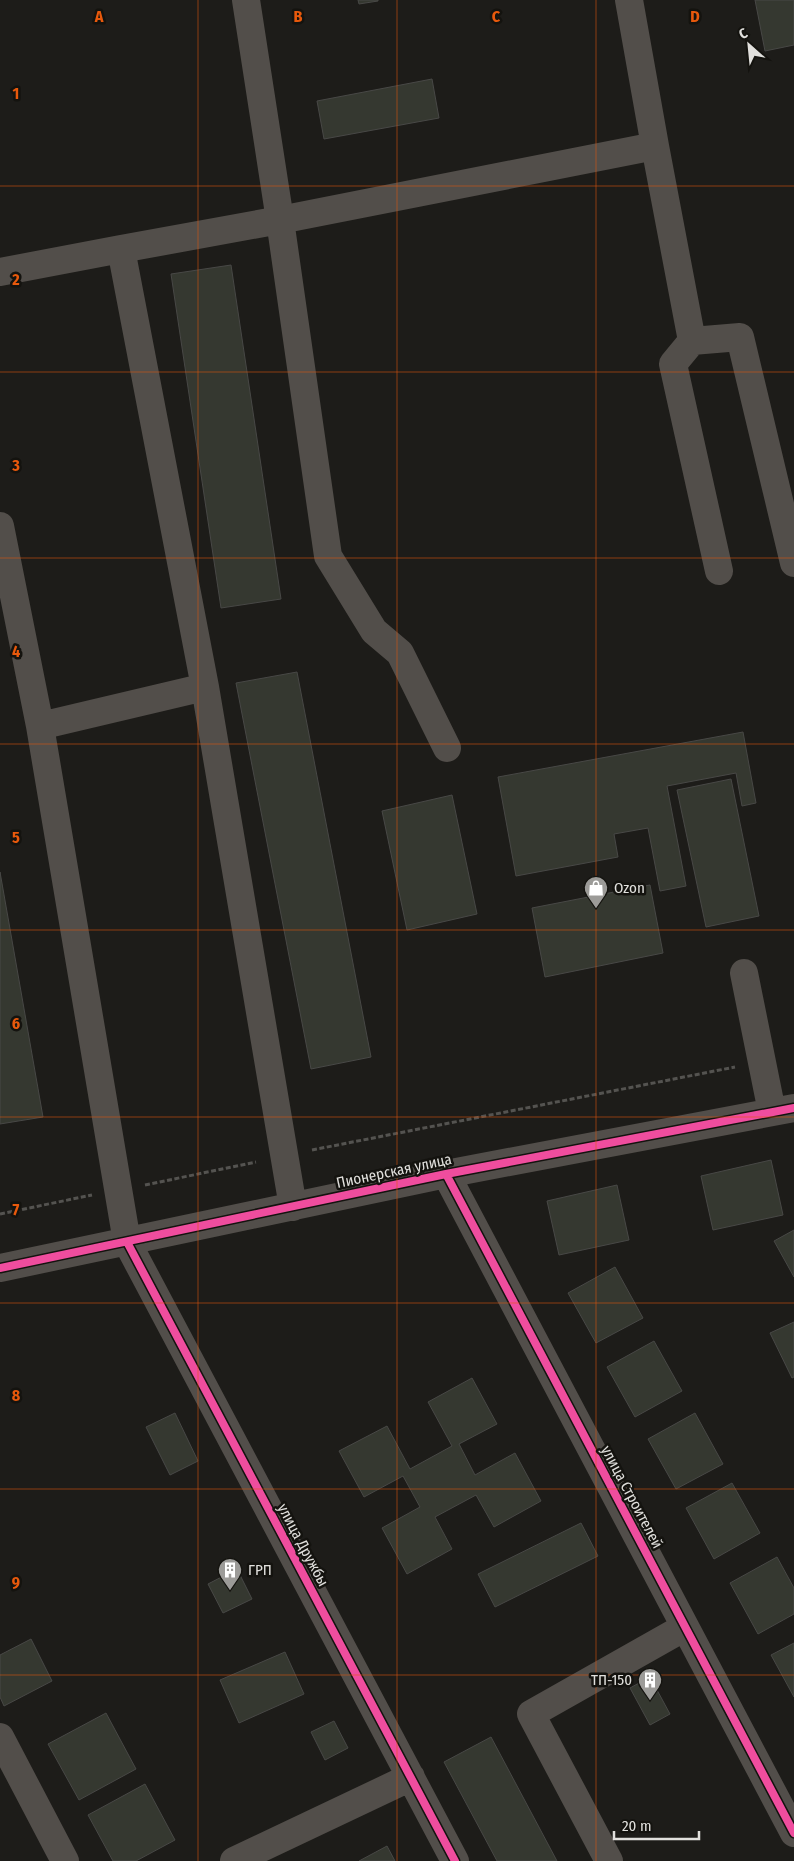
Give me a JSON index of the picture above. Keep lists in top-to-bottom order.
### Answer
{
  "streets": {
    "street": ["Пионерская улица", "улица Строителей", "улица Дружбы"]
  },
  "crossings": [
    ["Пионерская улица", "улица Строителей"],
    ["Пионерская улица", "улица Дружбы"]
  ],
  "places": {
    "shop": ["Ozon"],
    "building": ["ГРП", "ТП-150"]
  },
  "scale_bar": "20 m",
  "north": "top left",
  "grid": {
    "columns": [
      "A",
      "B",
      "C",
      "D"
    ],
    "rows": [
      "1",
      "2",
      "3",
      "4",
      "5",
      "6",
      "7",
      "8",
      "9"
    ]
  }
}
